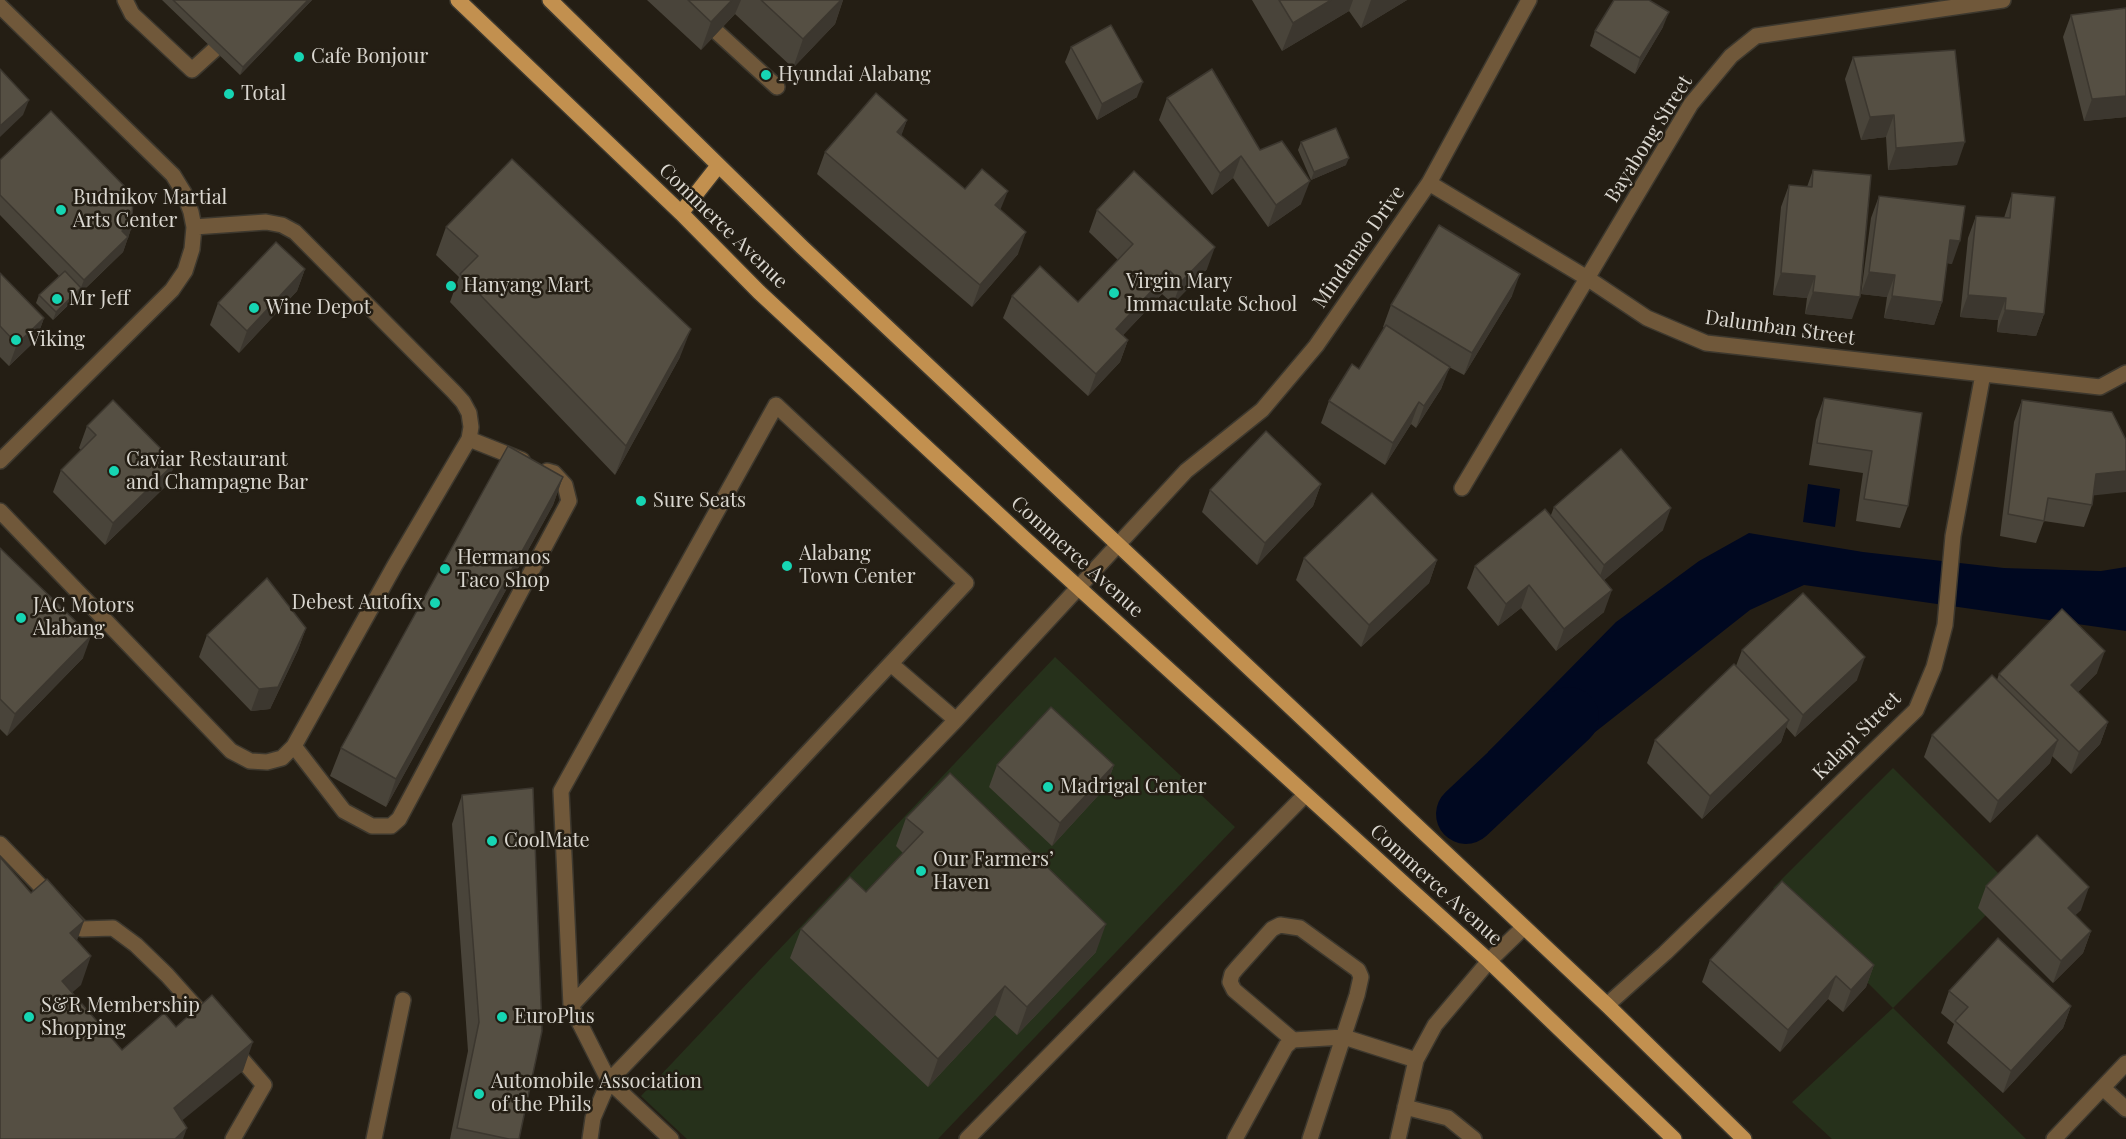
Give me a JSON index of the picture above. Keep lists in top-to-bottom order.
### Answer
{
  "streets": {
    "main road": ["Commerce Avenue"],
    "street": [
      "Bayabong Street",
      "Mindanao Drive",
      "Dalumban Street",
      "Kalapi Street"
    ]
  },
  "crossings": [
    ["Bayabong Street", "Dalumban Street"],
    ["Commerce Avenue", "Mindanao Drive"],
    ["Commerce Avenue", "Kalapi Street"],
    ["Mindanao Drive", "Dalumban Street"],
    ["Dalumban Street", "Kalapi Street"]
  ],
  "places": [
    "Cafe Bonjour",
    "Hyundai Alabang",
    "Total",
    "Budnikov Martial Arts Center",
    "Hanyang Mart",
    "Virgin Mary Immaculate School",
    "Mr Jeff",
    "Wine Depot",
    "Viking",
    "Caviar Restaurant and Champagne Bar",
    "Sure Seats",
    "Alabang Town Center",
    "Hermanos Taco Shop",
    "Debest Autofix",
    "JAC Motors Alabang",
    "Madrigal Center",
    "CoolMate",
    "Our Farmers’ Haven",
    "S&R Membership Shopping",
    "EuroPlus",
    "Automobile Association of the Phils"
  ]
}
